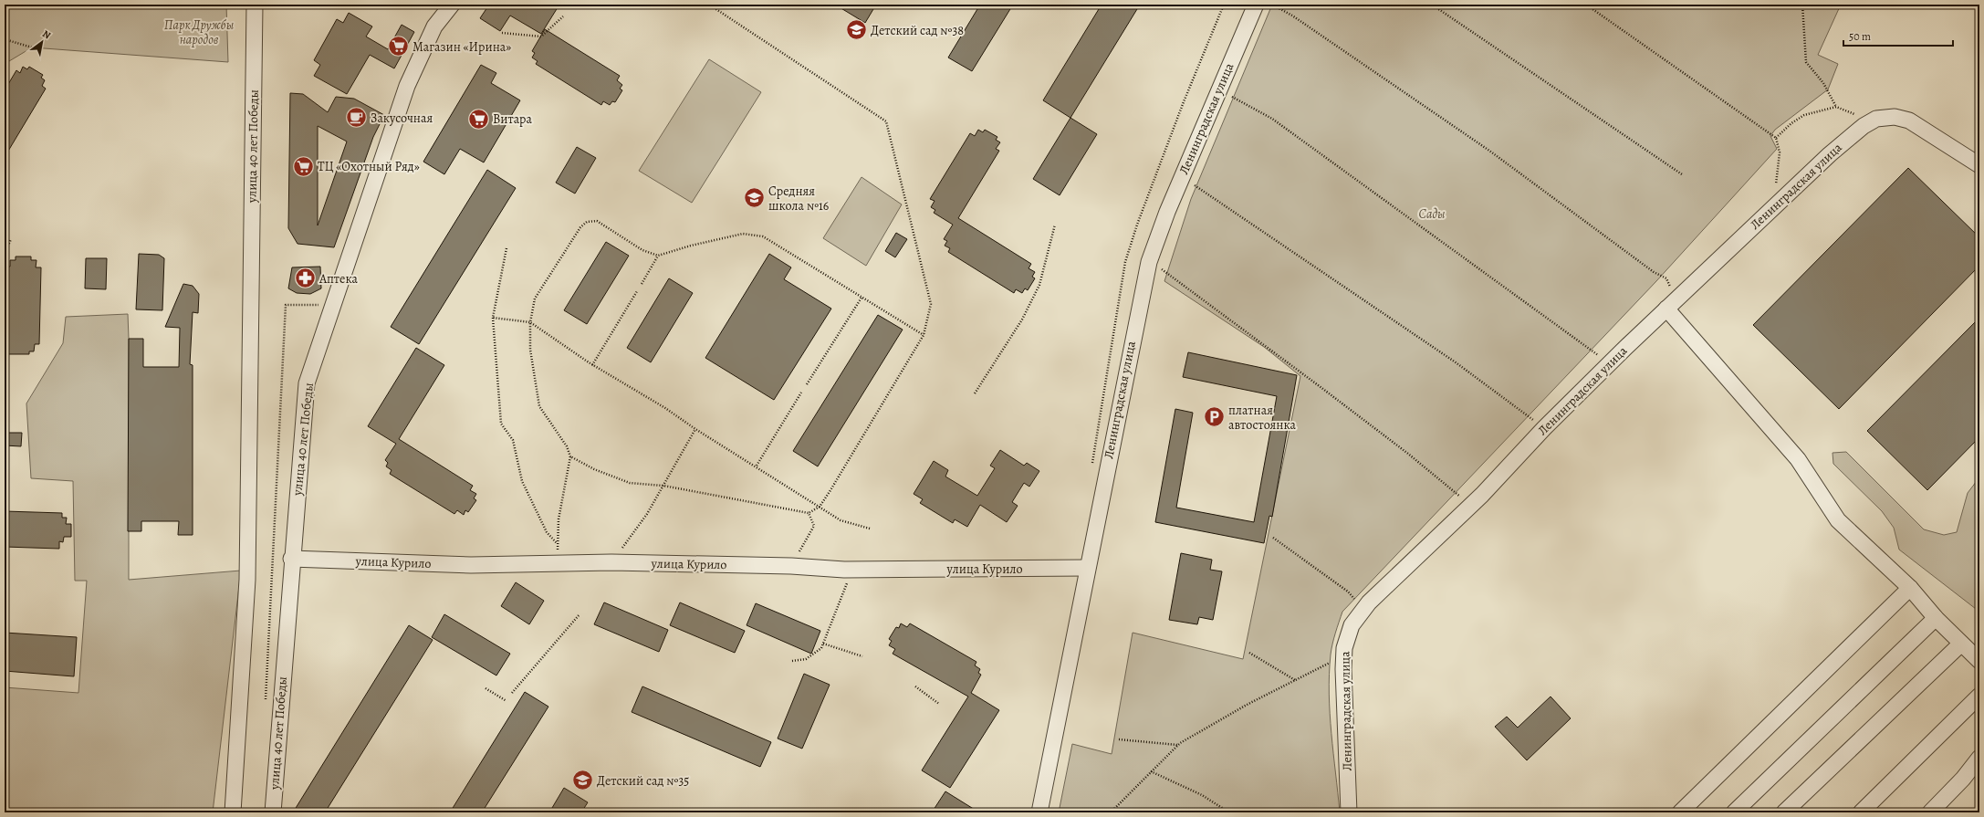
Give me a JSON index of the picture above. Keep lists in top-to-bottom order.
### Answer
{
  "streets": {
    "street": ["Ленинградская улица", "улица 40 лет Победы", "улица Курило"]
  },
  "crossings": [
    ["Ленинградская улица", "улица Курило"],
    ["улица 40 лет Победы", "улица Курило"]
  ],
  "parks": ["Парк Дружбы народов", "Сады"],
  "places": {
    "school or university": ["Детский сад №38", "Средняя школа №16", "Детский сад №35"],
    "supermarket": ["Магазин «Ирина»", "Витара", "ТЦ «Охотный Ряд»"],
    "cafe": ["Закусочная"],
    "pharmacy": ["Аптека"],
    "parking": ["платная автостоянка"]
  },
  "scale_bar": "50 m",
  "north": "top right"
}
